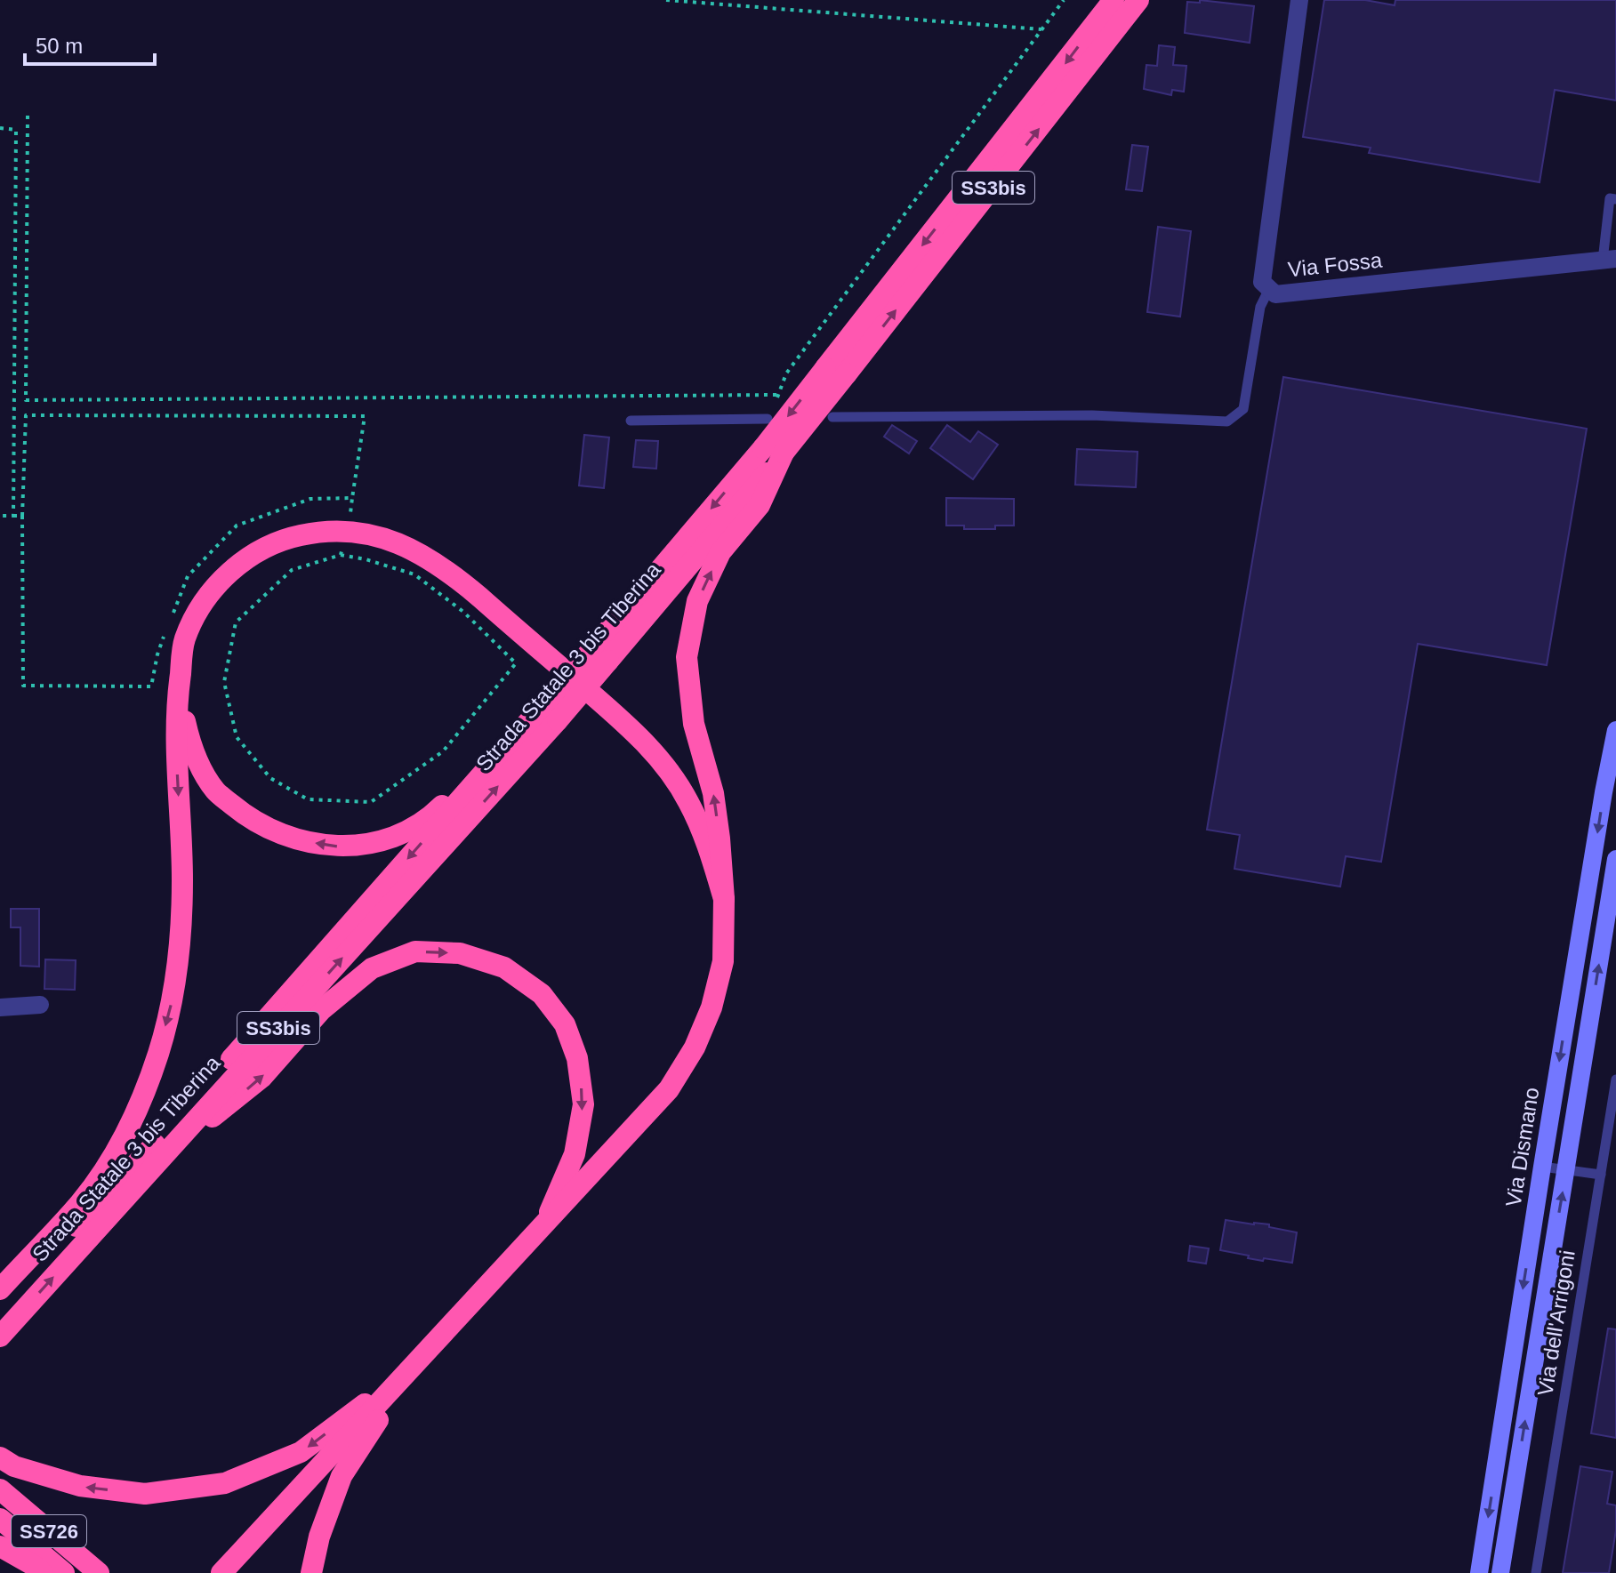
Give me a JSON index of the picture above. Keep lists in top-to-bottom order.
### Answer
{
  "streets": {
    "highway": ["SS3bis", "Strada Statale 3 bis Tiberina", "SS726"],
    "main road": ["Via Dismano"],
    "street": ["Via Fossa"],
    "lane": ["Via dell'Arrigoni"]
  },
  "scale_bar": "50 m"
}
